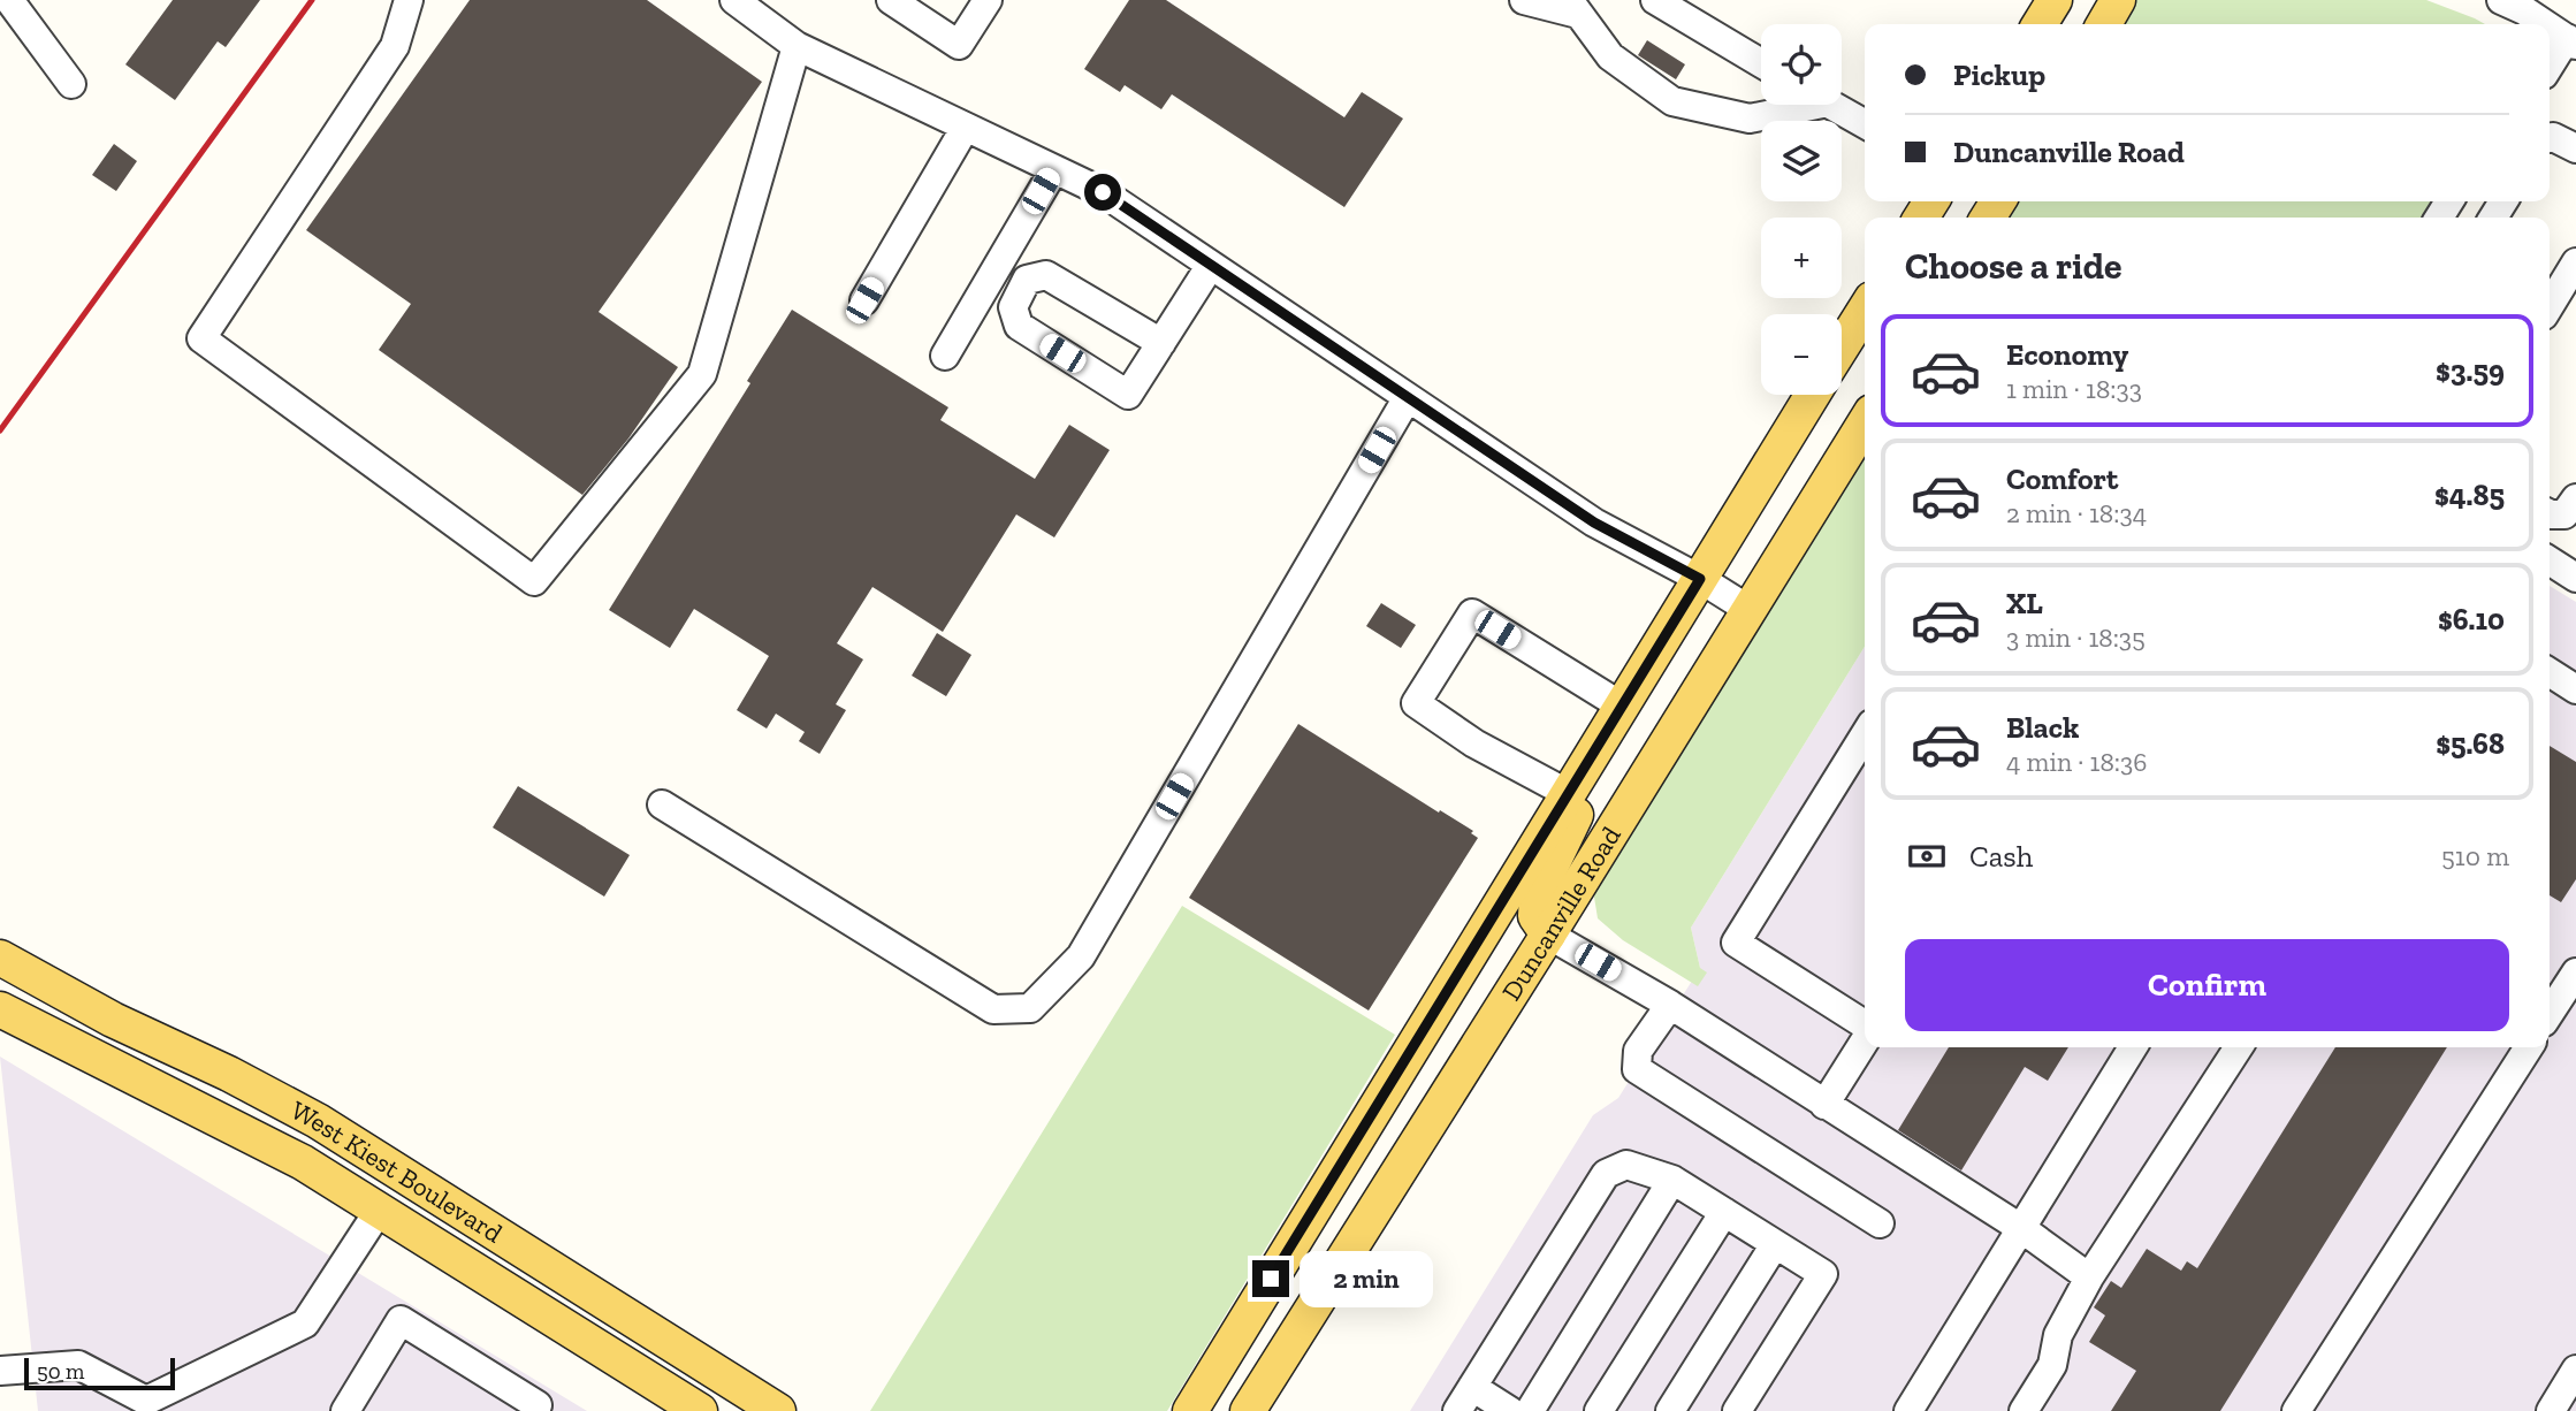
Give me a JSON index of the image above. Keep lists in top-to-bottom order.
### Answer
{
  "streets": {
    "main road": ["Duncanville Road", "West Kiest Boulevard"]
  },
  "scale_bar": "50 m",
  "page": {
    "map_buttons": ["+", "−"],
    "banner": ["Pickup", "Duncanville Road"],
    "heading": "Choose a ride",
    "list": [
      {
        "name": "Economy",
        "note": "1 min · 18:33",
        "value": "$3.59"
      },
      {
        "name": "Comfort",
        "note": "2 min · 18:34",
        "value": "$4.85"
      },
      {
        "name": "XL",
        "note": "3 min · 18:35",
        "value": "$6.10"
      },
      {
        "name": "Black",
        "note": "4 min · 18:36",
        "value": "$5.68"
      }
    ],
    "pay": ["Cash", "510 m"],
    "buttons": "Confirm",
    "bubble": "2 min",
    "scale": "50 m"
  }
}
